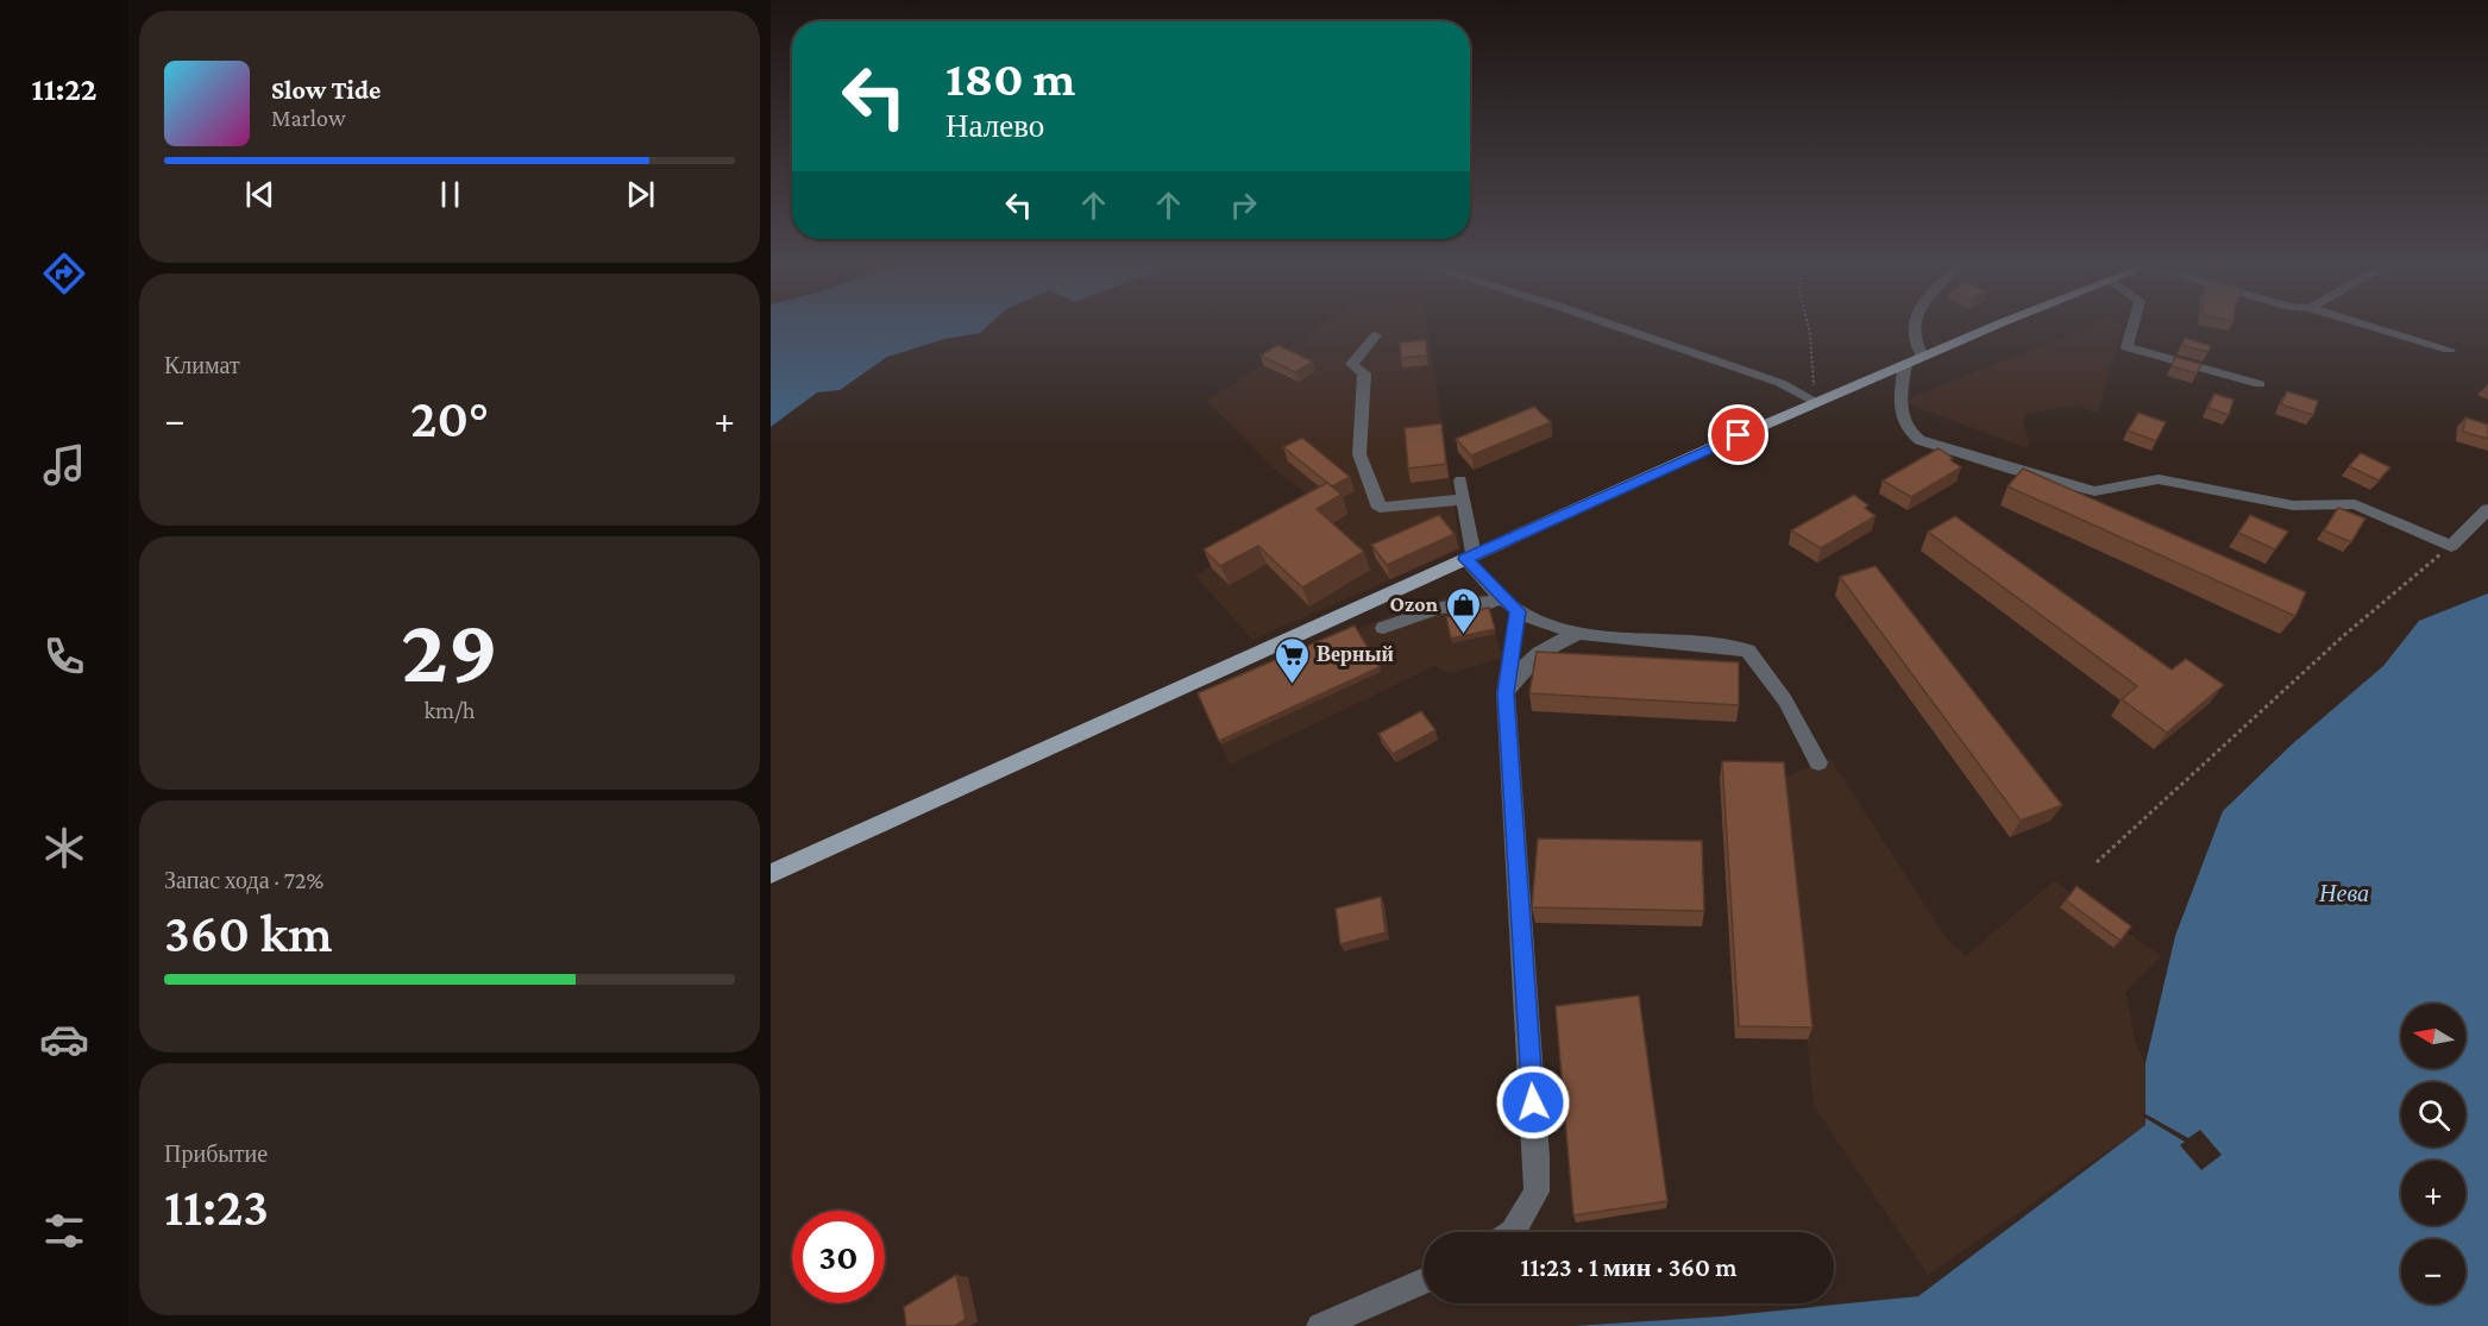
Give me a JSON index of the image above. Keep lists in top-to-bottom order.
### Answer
{
  "water": ["Нева"],
  "places": {
    "shop": ["Ozon"],
    "supermarket": ["Верный"]
  },
  "north": "left",
  "page": {
    "tabs": "11:22",
    "turn": ["180 m", "Налево"],
    "song": ["Slow Tide", "Marlow"],
    "tile": [
      "Климат",
      ["29", "km/h"],
      ["Запас хода · 72%", "360 km"],
      ["Прибытие", "11:23"]
    ],
    "heat": ["−", "20°", "+"],
    "map_buttons": ["+", "−"],
    "limit": "30",
    "trip": "11:23 · 1 мин · 360 m"
  }
}
